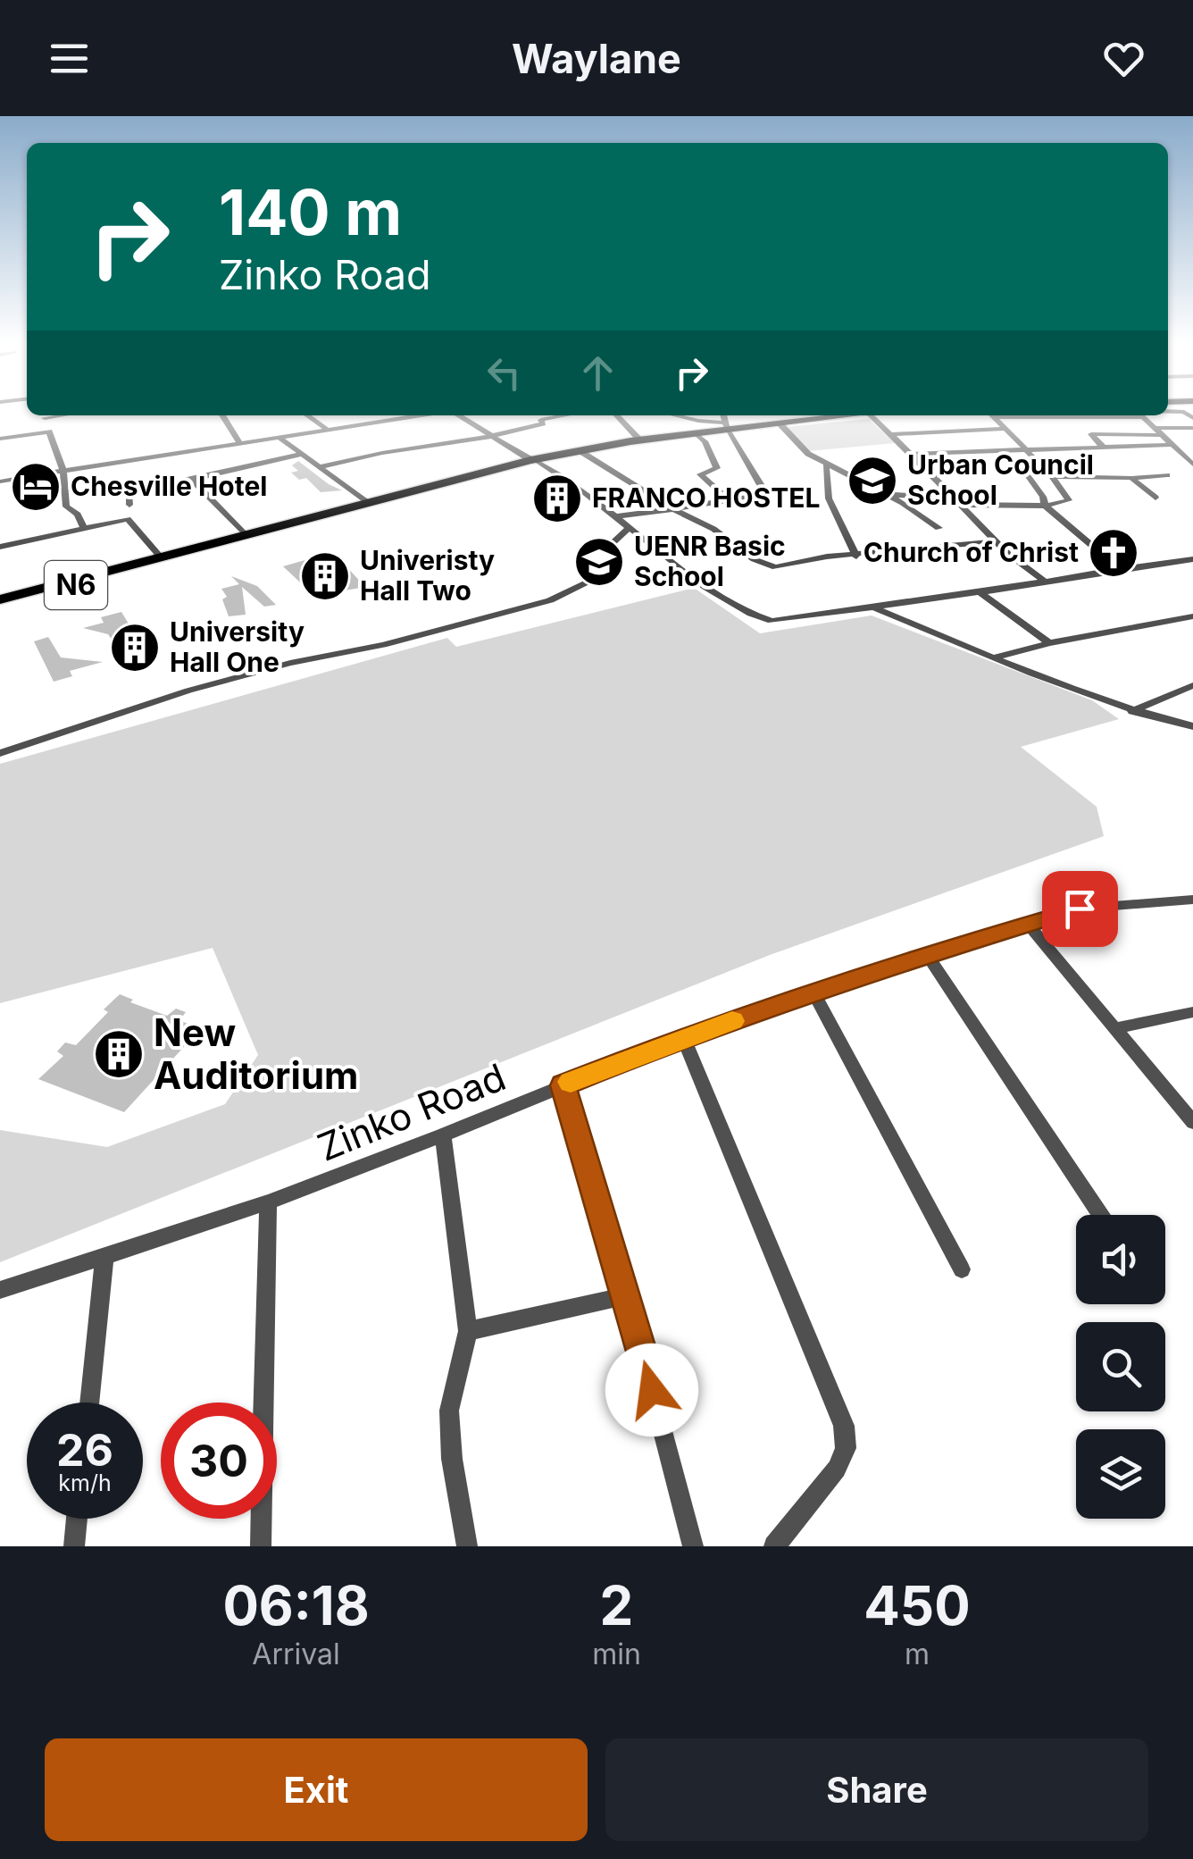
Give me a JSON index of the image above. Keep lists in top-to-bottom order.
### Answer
{
  "streets": {
    "main road": ["N6"],
    "street": ["Zinko Road"]
  },
  "places": {
    "school or university": ["Urban Council School", "UENR Basic School"],
    "hotel": ["Chesville Hotel"],
    "building": [
      "FRANCO HOSTEL",
      "Univeristy Hall Two",
      "University Hall One",
      "New Auditorium"
    ],
    "church": ["Church of Christ"]
  },
  "page": {
    "header": "Waylane",
    "turn": ["140 m", "Zinko Road"],
    "speed": "26 km/h",
    "limit": "30",
    "eta": [
      "06:18",
      "Arrival",
      "2",
      "min",
      "450",
      "m"
    ],
    "buttons": ["Exit", "Share"]
  }
}
